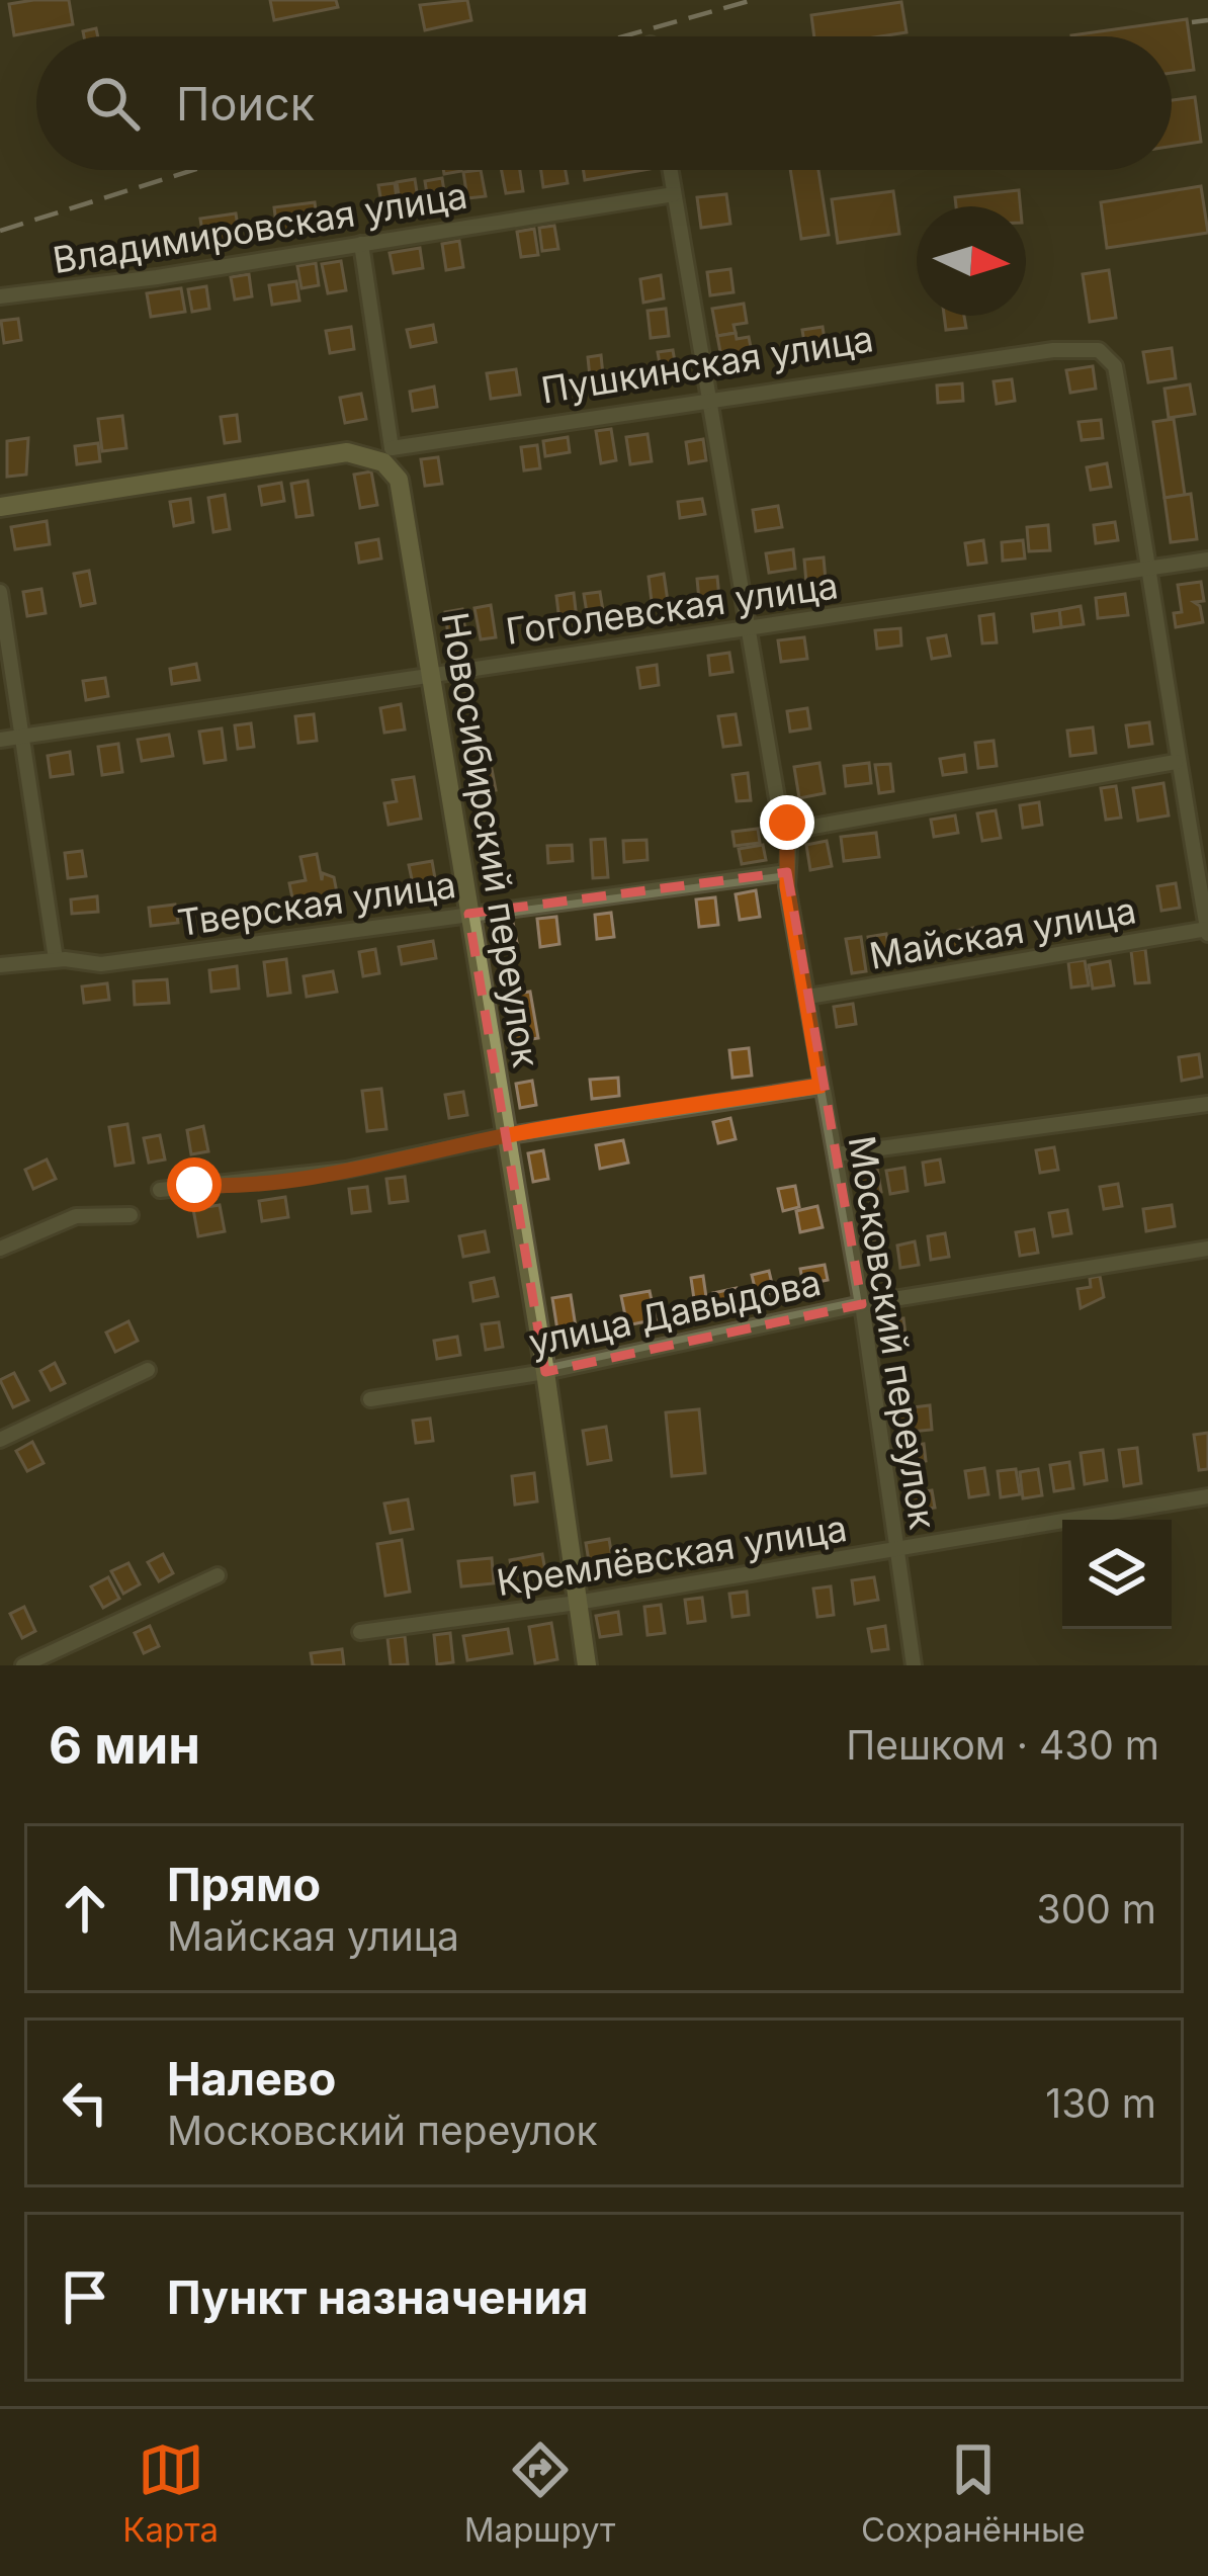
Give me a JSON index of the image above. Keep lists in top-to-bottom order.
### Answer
{
  "streets": {
    "street": [
      "Владимировская улица",
      "Пушкинская улица",
      "Гоголевская улица",
      "Новосибирский переулок",
      "Тверская улица",
      "Майская улица",
      "улица Давыдова",
      "Московский переулок",
      "Кремлёвская улица"
    ]
  },
  "crossings": [
    ["Владимировская улица", "Новосибирский переулок"],
    ["Владимировская улица", "Московский переулок"],
    ["Пушкинская улица", "Гоголевская улица"],
    ["Пушкинская улица", "Новосибирский переулок"],
    ["Пушкинская улица", "Московский переулок"],
    ["Гоголевская улица", "Новосибирский переулок"],
    ["Гоголевская улица", "Московский переулок"],
    ["Новосибирский переулок", "Тверская улица"],
    ["Новосибирский переулок", "улица Давыдова"],
    ["Новосибирский переулок", "Кремлёвская улица"],
    ["Тверская улица", "Московский переулок"],
    ["Майская улица", "Московский переулок"],
    ["улица Давыдова", "Московский переулок"],
    ["Московский переулок", "Кремлёвская улица"]
  ],
  "north": "right",
  "page": {
    "search": "Поиск",
    "heading": ["6 мин", "Пешком · 430 m"],
    "list": [
      ["Прямо", "Майская улица", "300 m"],
      ["Налево", "Московский переулок", "130 m"],
      "Пункт назначения"
    ],
    "nav": ["Карта", "Маршрут", "Сохранённые"]
  }
}
